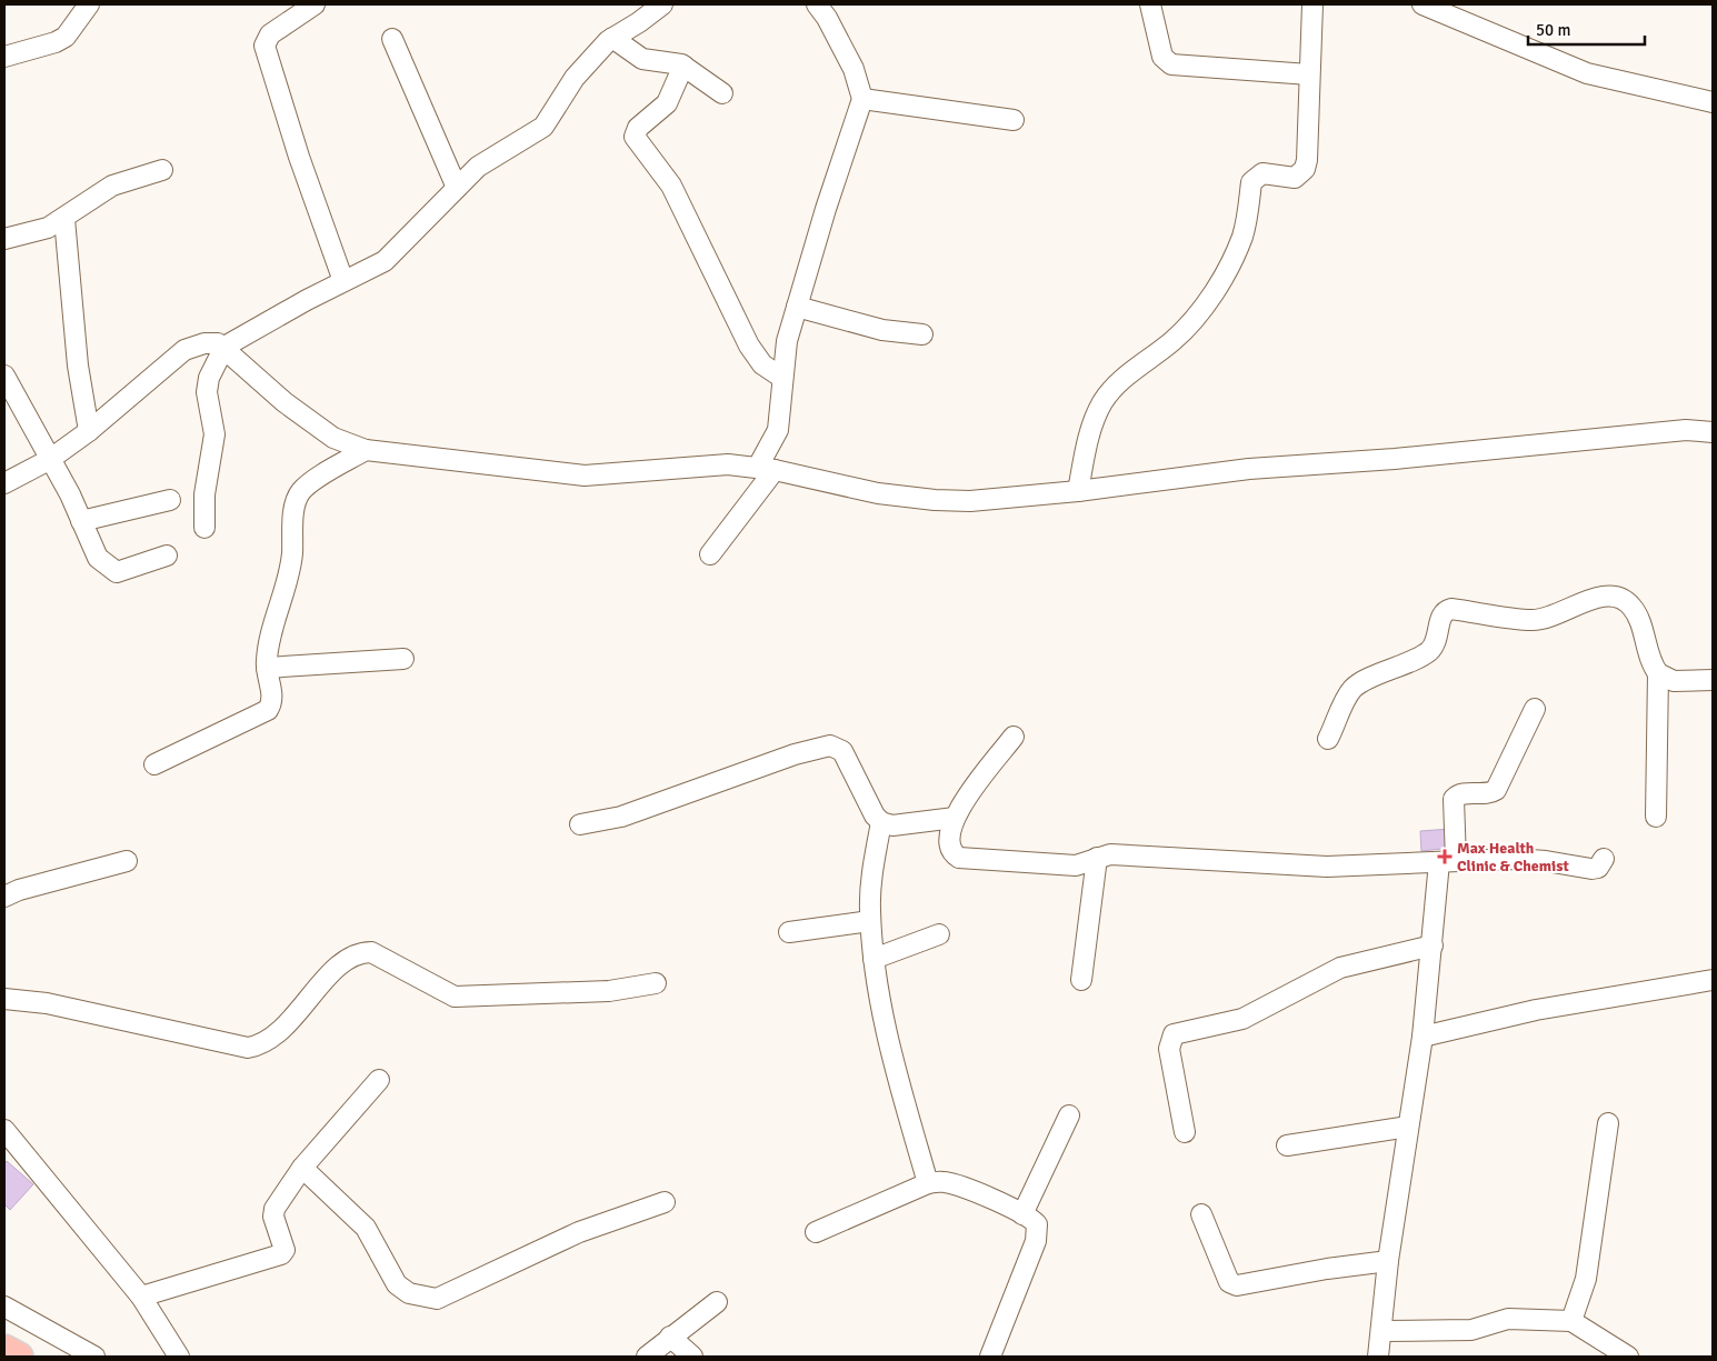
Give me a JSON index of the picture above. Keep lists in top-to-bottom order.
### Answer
{
  "places": {
    "health": ["Max Health Clinic & Chemist"]
  },
  "scale_bar": "50 m"
}
